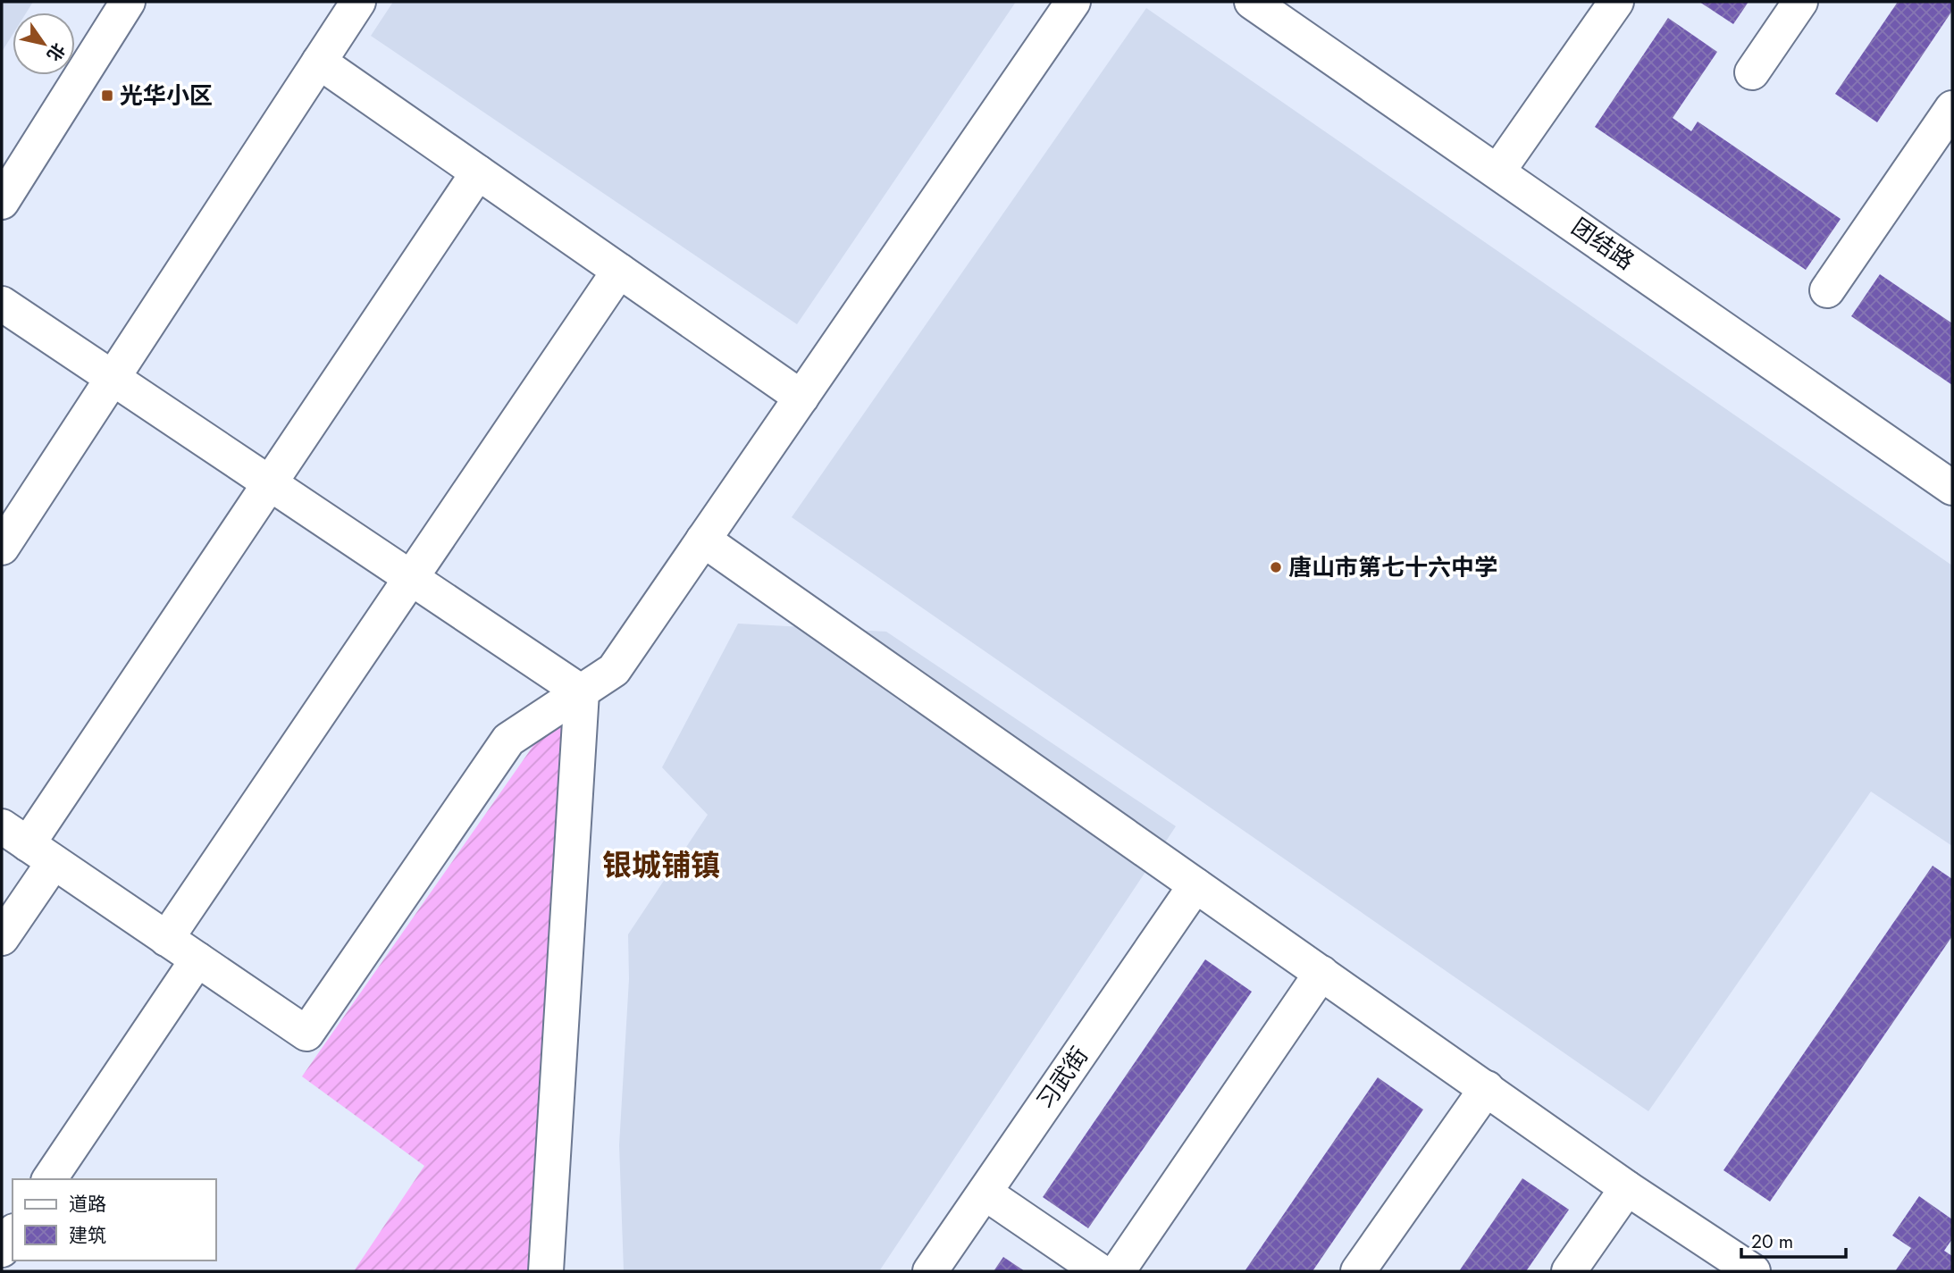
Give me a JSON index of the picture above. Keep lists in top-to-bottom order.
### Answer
{
  "streets": {
    "street": ["团结路", "习武街"]
  },
  "districts": ["银城铺镇"],
  "places": {
    "transit": ["光华小区"],
    "other": ["唐山市第七十六中学"]
  },
  "legend": ["道路", "建筑"],
  "scale_bar": "20 m",
  "north": "bottom right"
}
